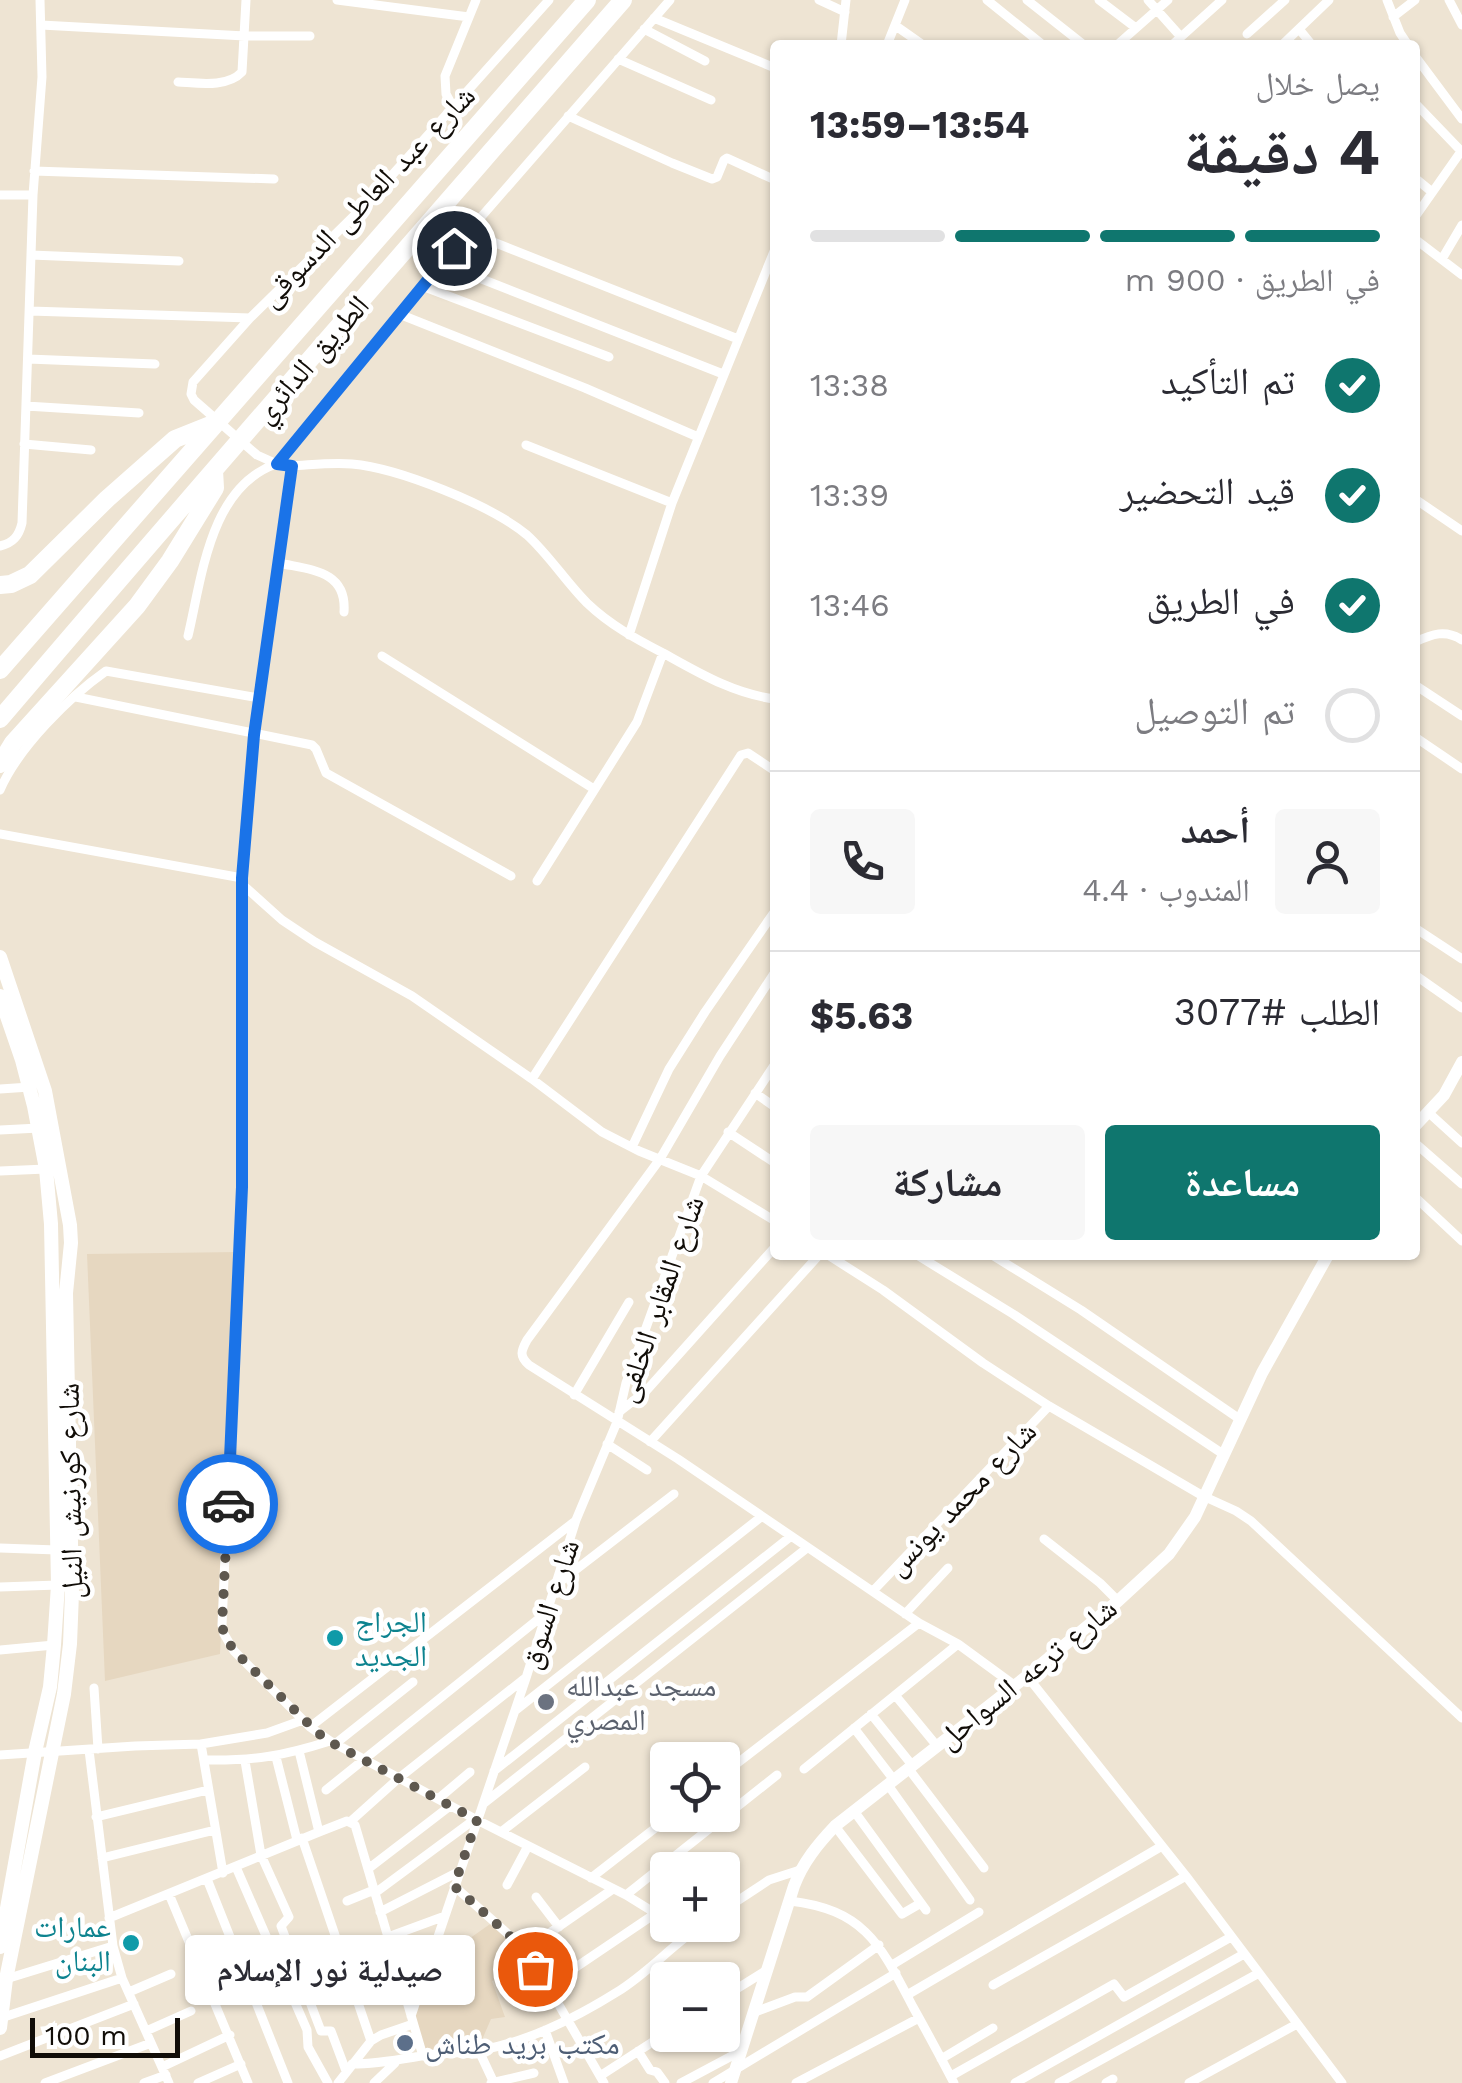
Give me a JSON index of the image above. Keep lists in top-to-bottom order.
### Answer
{
  "streets": {
    "highway": ["الطريق الدائري"],
    "main road": ["شارع كورنيش النيل", "شارع ترعه السواحل"],
    "street": [
      "شارع عبد العاطى الدسوقى",
      "شارع المقابر الخلفى",
      "شارع محمد يونس",
      "شارع السوق"
    ]
  },
  "crossings": [
    ["شارع المقابر الخلفى", "شارع السوق"]
  ],
  "places": [
    "الجراج الجديد",
    "مسجد عبدالله المصري",
    "عمارات البنان",
    "صيدلية نور الإسلام",
    "مكتب بريد طناش"
  ],
  "scale_bar": "100 m",
  "page": {
    "heading": ["4 دقيقة", "يصل خلال", "13:54–13:59"],
    "panel": [
      "أحمد",
      "المندوب · 4.4",
      "الطلب #3077",
      "$5.63"
    ],
    "bar": "في الطريق · 900 m",
    "list": [
      ["تم التأكيد", "13:38"],
      ["قيد التحضير", "13:39"],
      ["في الطريق", "13:46"],
      "تم التوصيل"
    ],
    "buttons": ["مساعدة", "مشاركة"],
    "map_buttons": ["+", "−"],
    "bubble": "صيدلية نور الإسلام",
    "scale": "100 m"
  }
}
